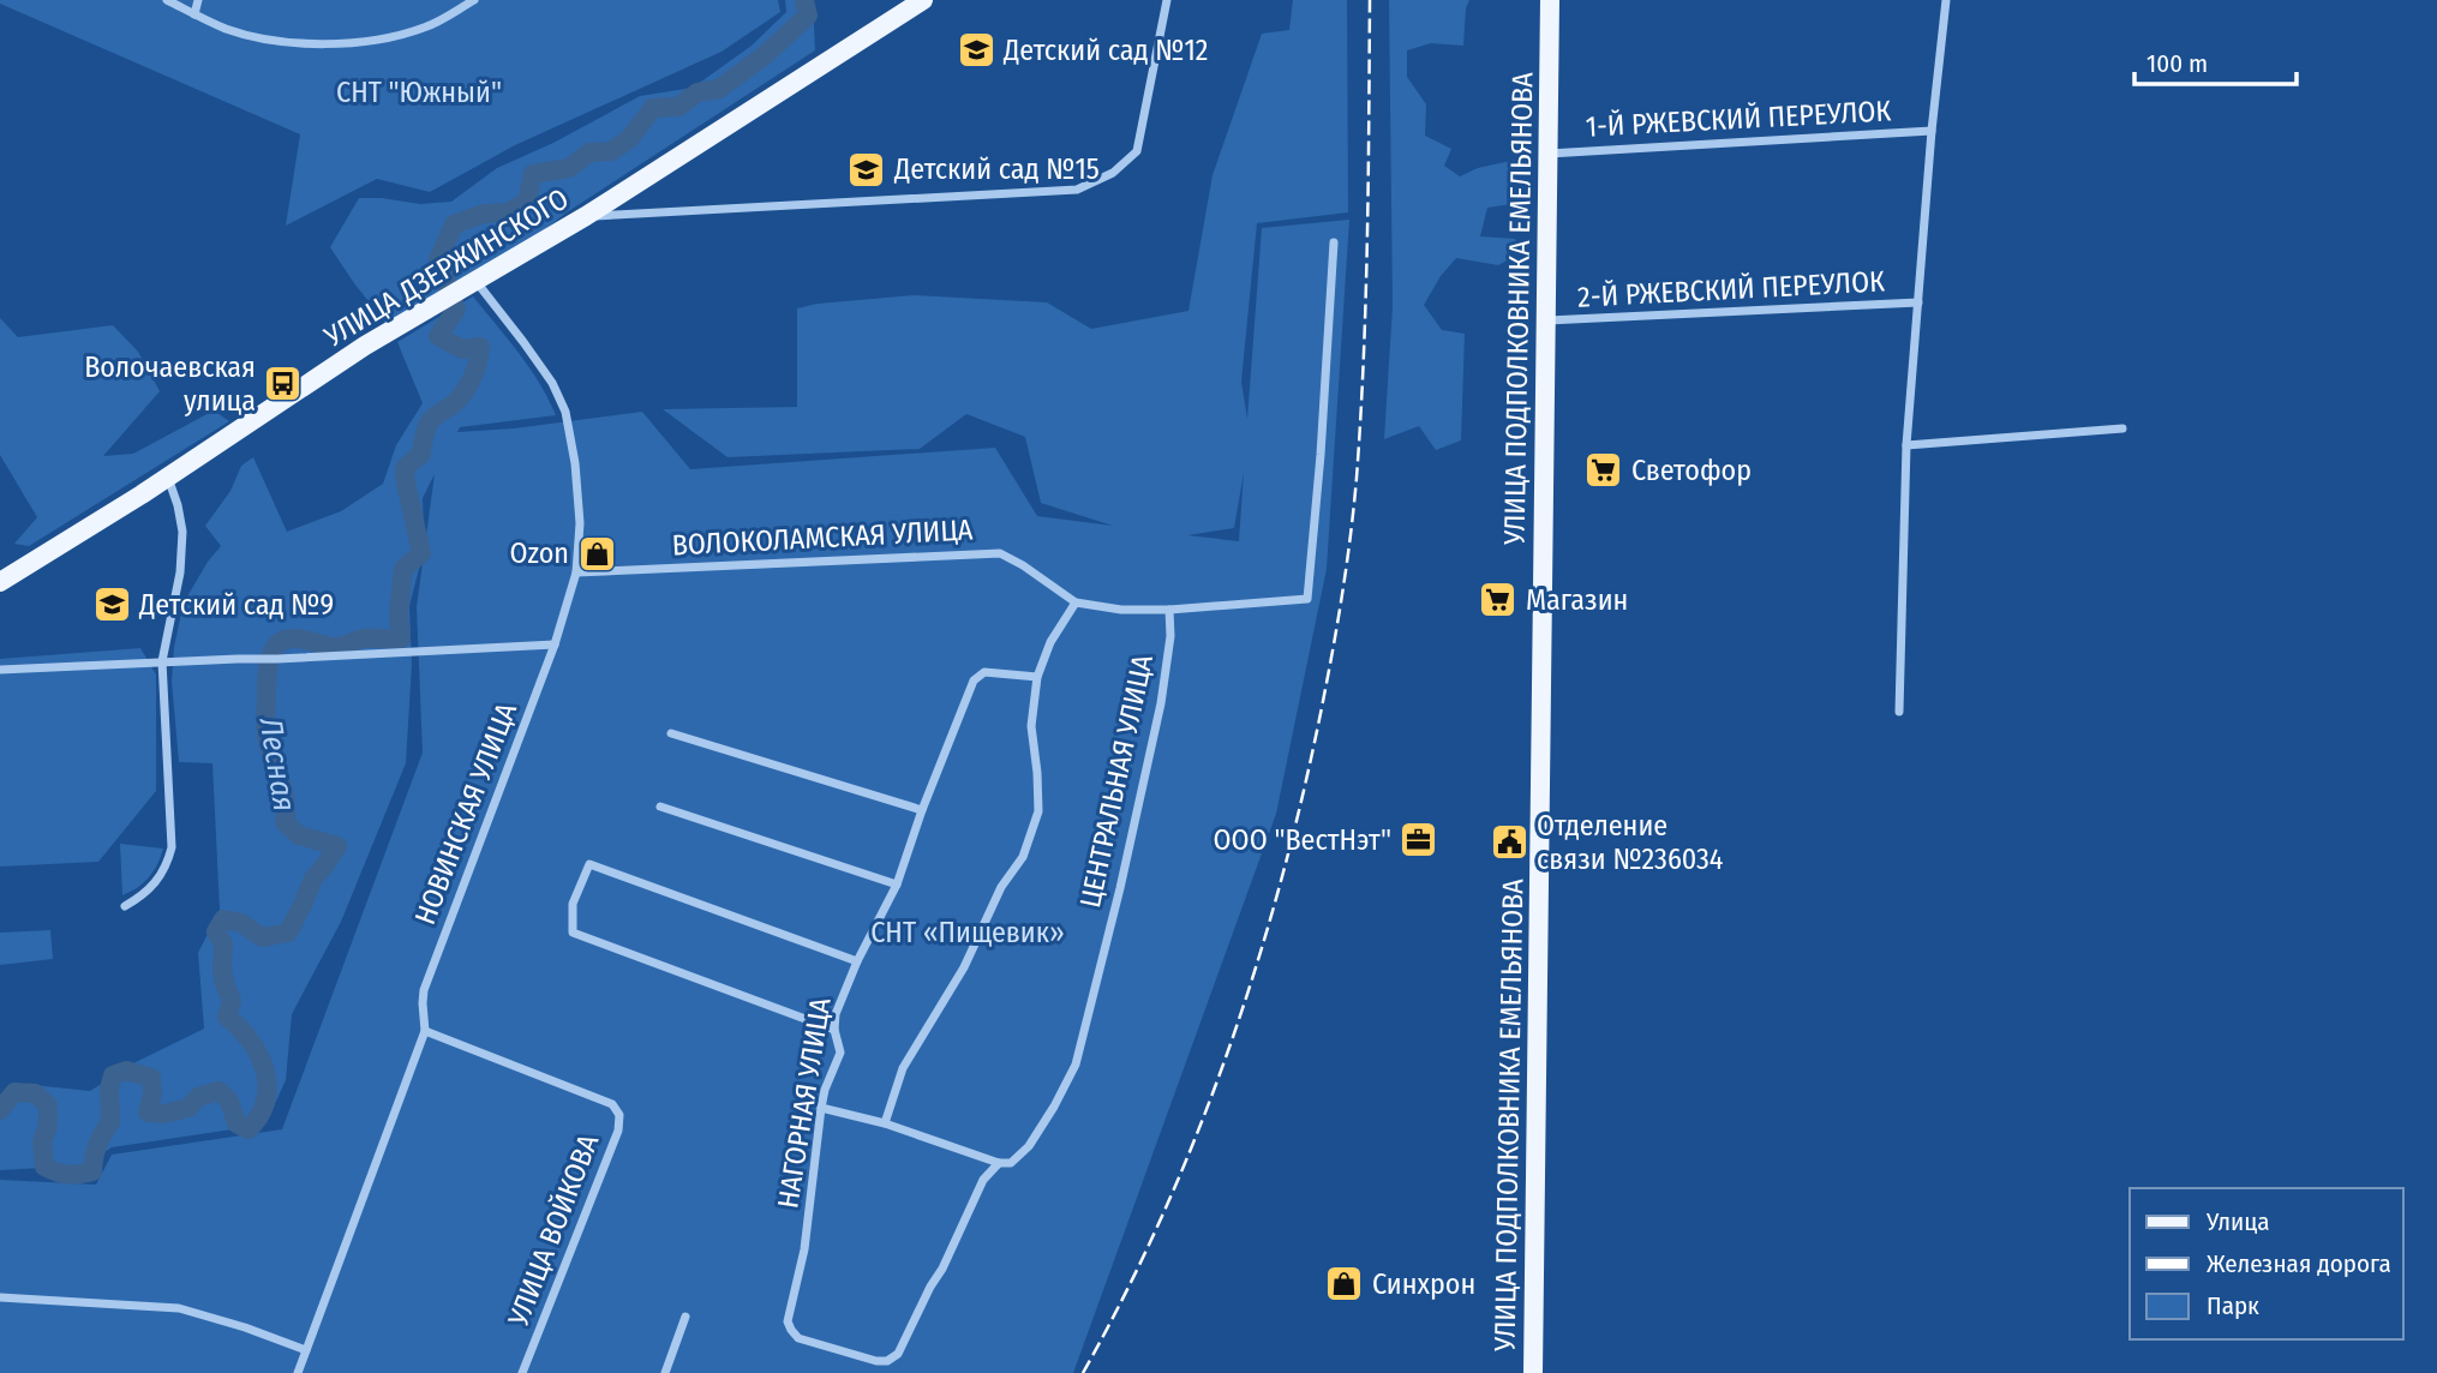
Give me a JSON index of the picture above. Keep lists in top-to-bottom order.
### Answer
{
  "streets": {
    "main road": ["УЛИЦА ДЗЕРЖИНСКОГО", "УЛИЦА ПОДПОЛКОВНИКА ЕМЕЛЬЯНОВА"],
    "street": [
      "1-Й РЖЕВСКИЙ ПЕРЕУЛОК",
      "2-Й РЖЕВСКИЙ ПЕРЕУЛОК",
      "ВОЛОКОЛАМСКАЯ УЛИЦА",
      "ЦЕНТРАЛЬНАЯ УЛИЦА",
      "НОВИНСКАЯ УЛИЦА",
      "НАГОРНАЯ УЛИЦА",
      "УЛИЦА ВОЙКОВА"
    ]
  },
  "crossings": [
    ["1-Й РЖЕВСКИЙ ПЕРЕУЛОК", "УЛИЦА ПОДПОЛКОВНИКА ЕМЕЛЬЯНОВА"],
    ["УЛИЦА ДЗЕРЖИНСКОГО", "НОВИНСКАЯ УЛИЦА"],
    ["2-Й РЖЕВСКИЙ ПЕРЕУЛОК", "УЛИЦА ПОДПОЛКОВНИКА ЕМЕЛЬЯНОВА"],
    ["ВОЛОКОЛАМСКАЯ УЛИЦА", "ЦЕНТРАЛЬНАЯ УЛИЦА"],
    ["ВОЛОКОЛАМСКАЯ УЛИЦА", "НОВИНСКАЯ УЛИЦА"],
    ["ЦЕНТРАЛЬНАЯ УЛИЦА", "НАГОРНАЯ УЛИЦА"],
    ["НОВИНСКАЯ УЛИЦА", "УЛИЦА ВОЙКОВА"]
  ],
  "water": ["Лесная"],
  "parks": ["СНТ \"Южный\"", "СНТ «Пищевик»"],
  "places": {
    "school or university": ["Детский сад №12", "Детский сад №15", "Детский сад №9"],
    "bus stop": ["Волочаевская улица"],
    "supermarket": ["Светофор", "Магазин"],
    "shop": ["Ozon", "Синхрон"],
    "office": ["ООО \"ВестНэт\""],
    "public building": ["Отделение связи №236034"]
  },
  "legend": ["Улица", "Железная дорога", "Парк"],
  "scale_bar": "100 m"
}
